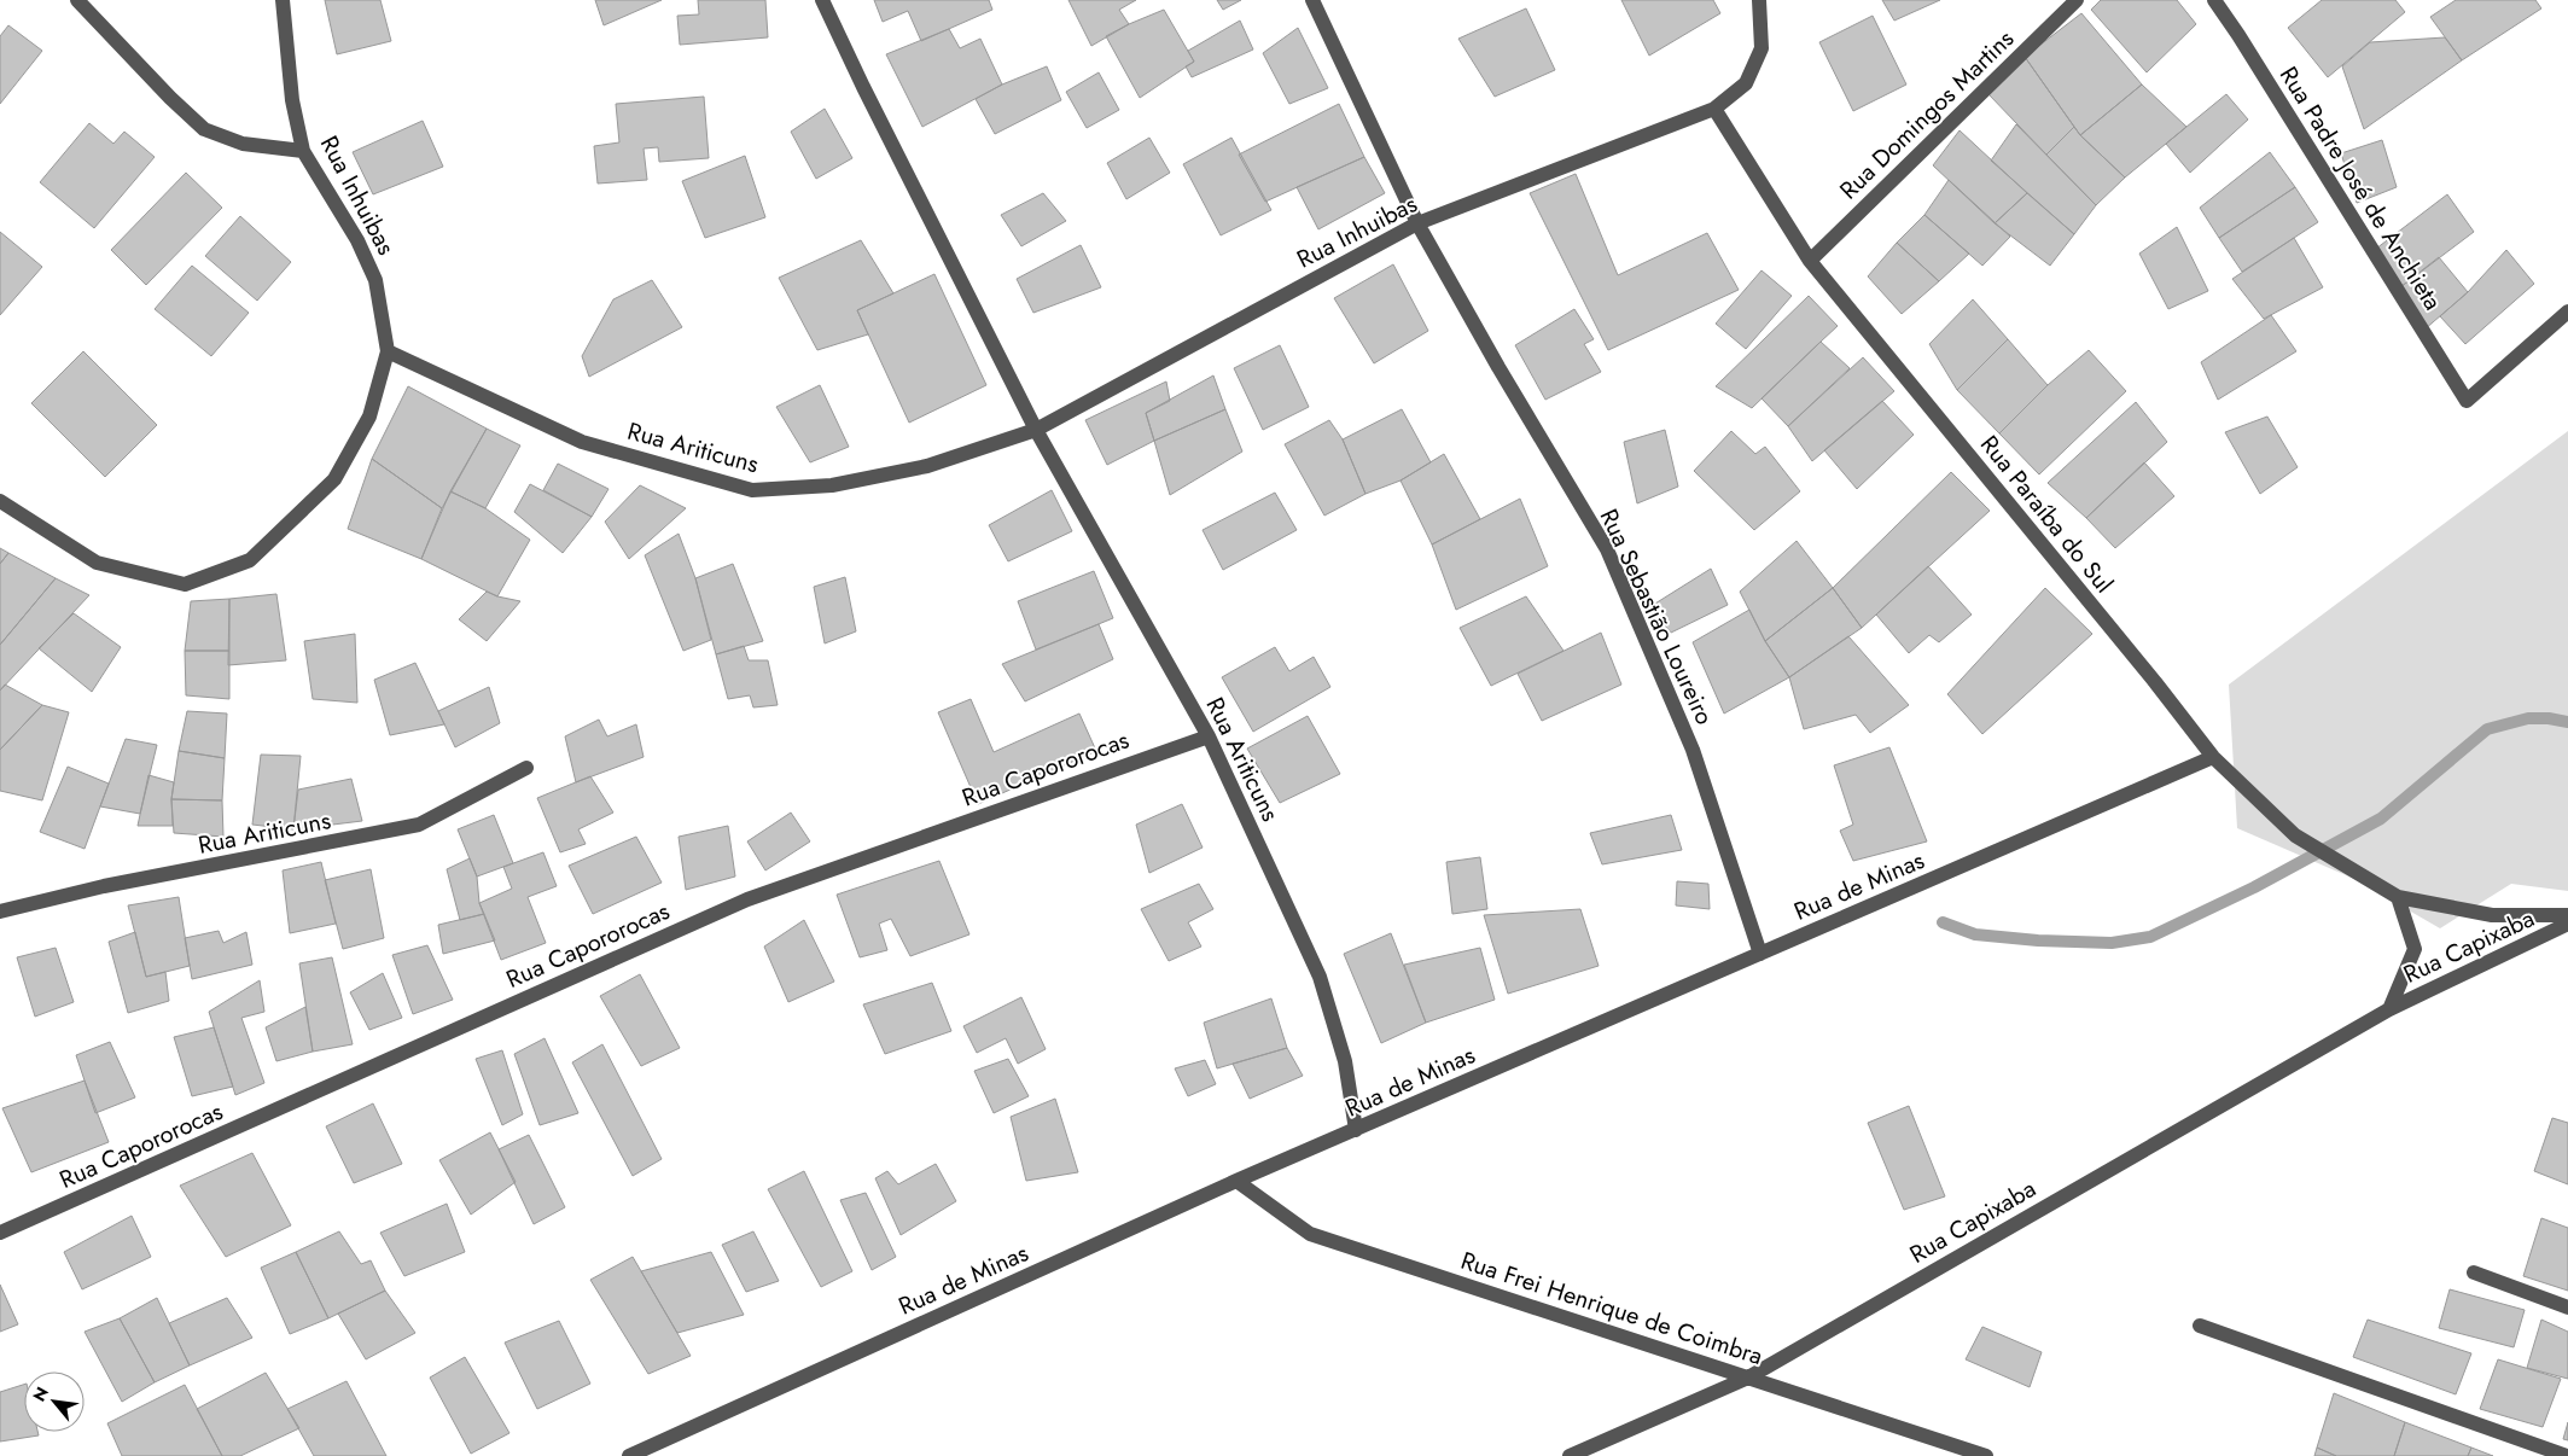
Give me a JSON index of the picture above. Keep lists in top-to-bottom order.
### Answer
{
  "streets": {
    "street": [
      "Rua Domingos Martins",
      "Rua Padre José de Anchieta",
      "Rua Inhuibas",
      "Rua Ariticuns",
      "Rua Paraíba do Sul",
      "Rua Sebastião Loureiro",
      "Rua Capororocas",
      "Rua de Minas",
      "Rua Capixaba",
      "Rua Frei Henrique de Coimbra"
    ]
  },
  "crossings": [
    ["Rua Domingos Martins", "Rua Paraíba do Sul"],
    ["Rua Inhuibas", "Rua Ariticuns"],
    ["Rua Inhuibas", "Rua Paraíba do Sul"],
    ["Rua Inhuibas", "Rua Sebastião Loureiro"],
    ["Rua Ariticuns", "Rua Capororocas"],
    ["Rua Ariticuns", "Rua de Minas"],
    ["Rua Paraíba do Sul", "Rua de Minas"],
    ["Rua Paraíba do Sul", "Rua Capixaba"],
    ["Rua Sebastião Loureiro", "Rua de Minas"],
    ["Rua de Minas", "Rua Frei Henrique de Coimbra"],
    ["Rua Capixaba", "Rua Frei Henrique de Coimbra"]
  ],
  "north": "top left"
}
